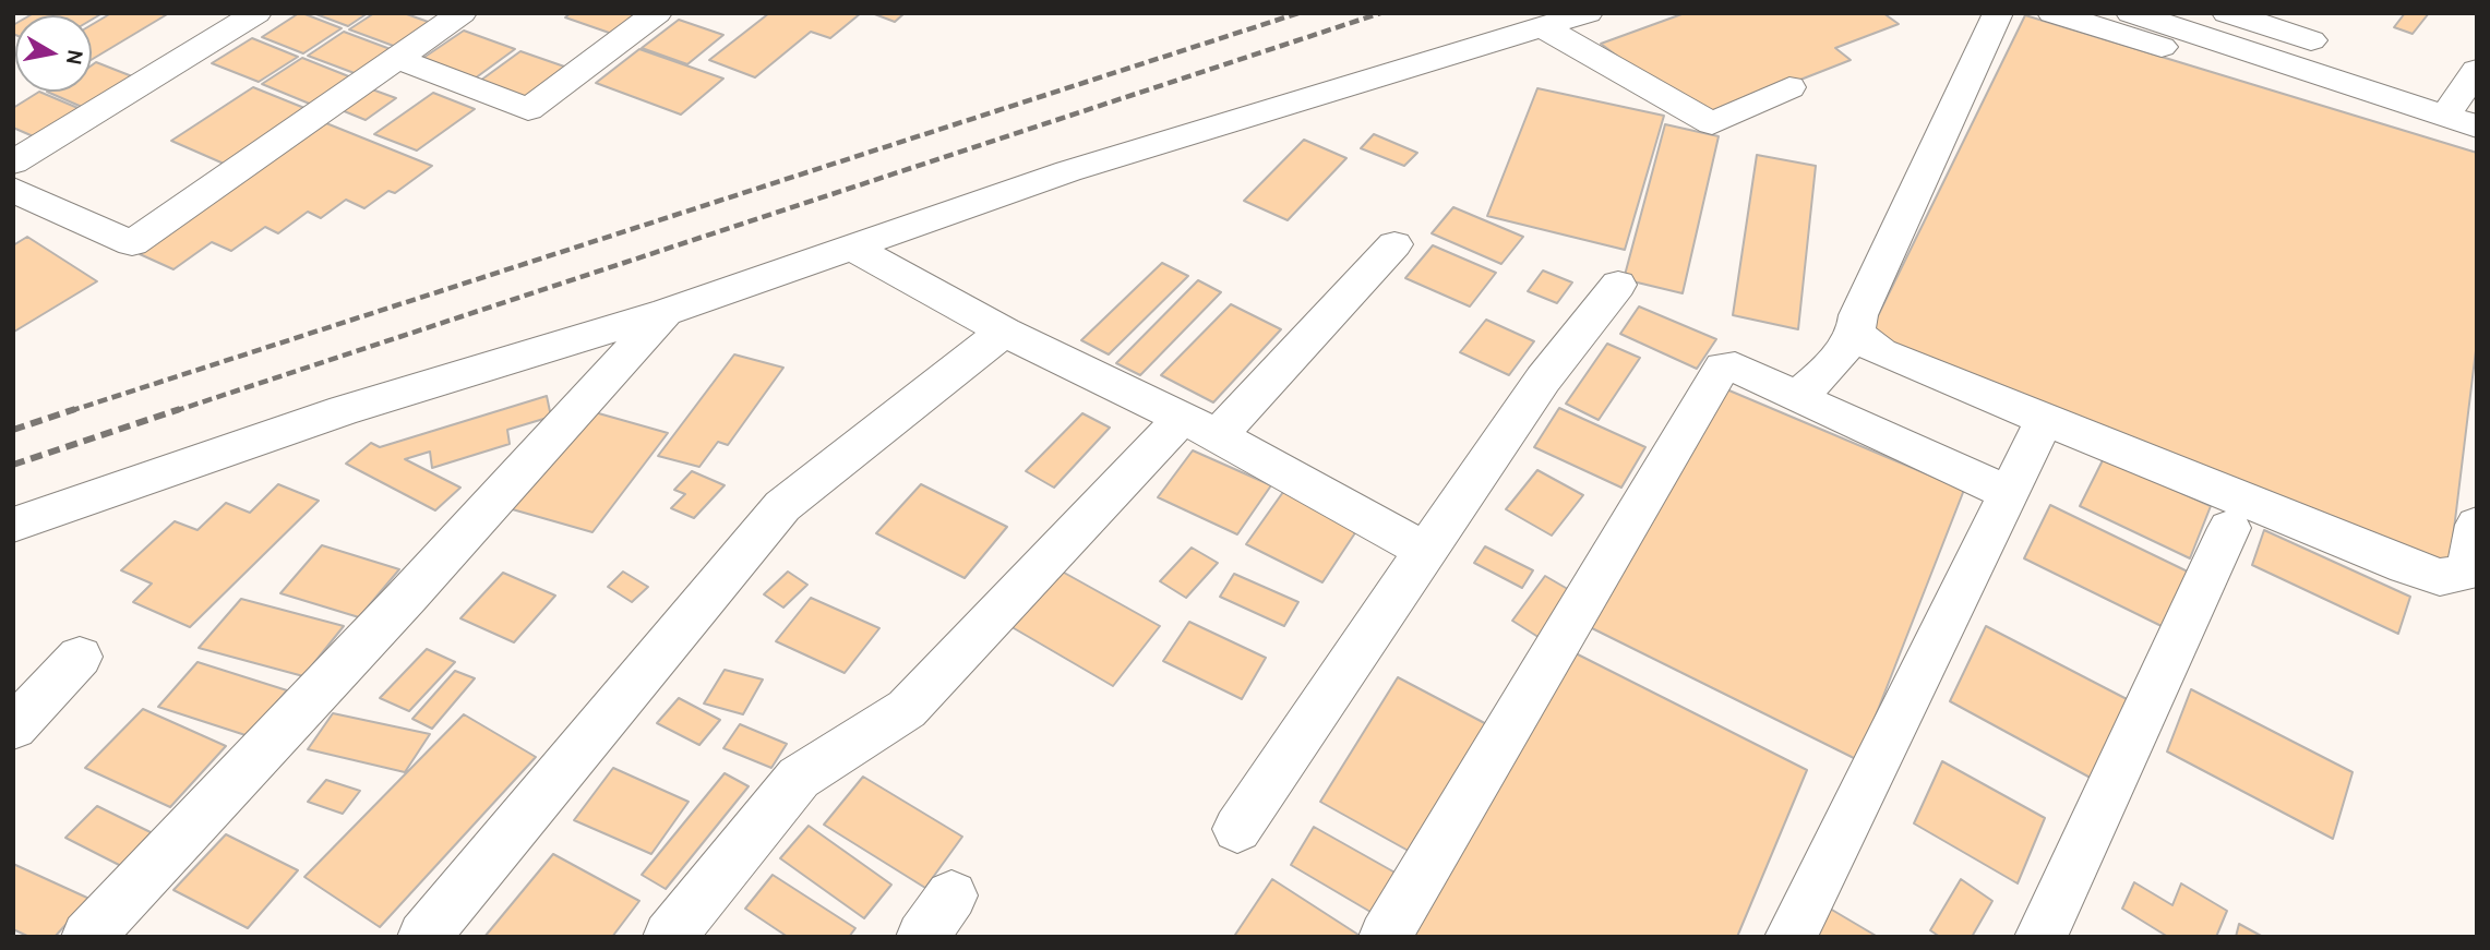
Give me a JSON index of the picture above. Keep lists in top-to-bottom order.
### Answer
{
  "north": "right"
}
